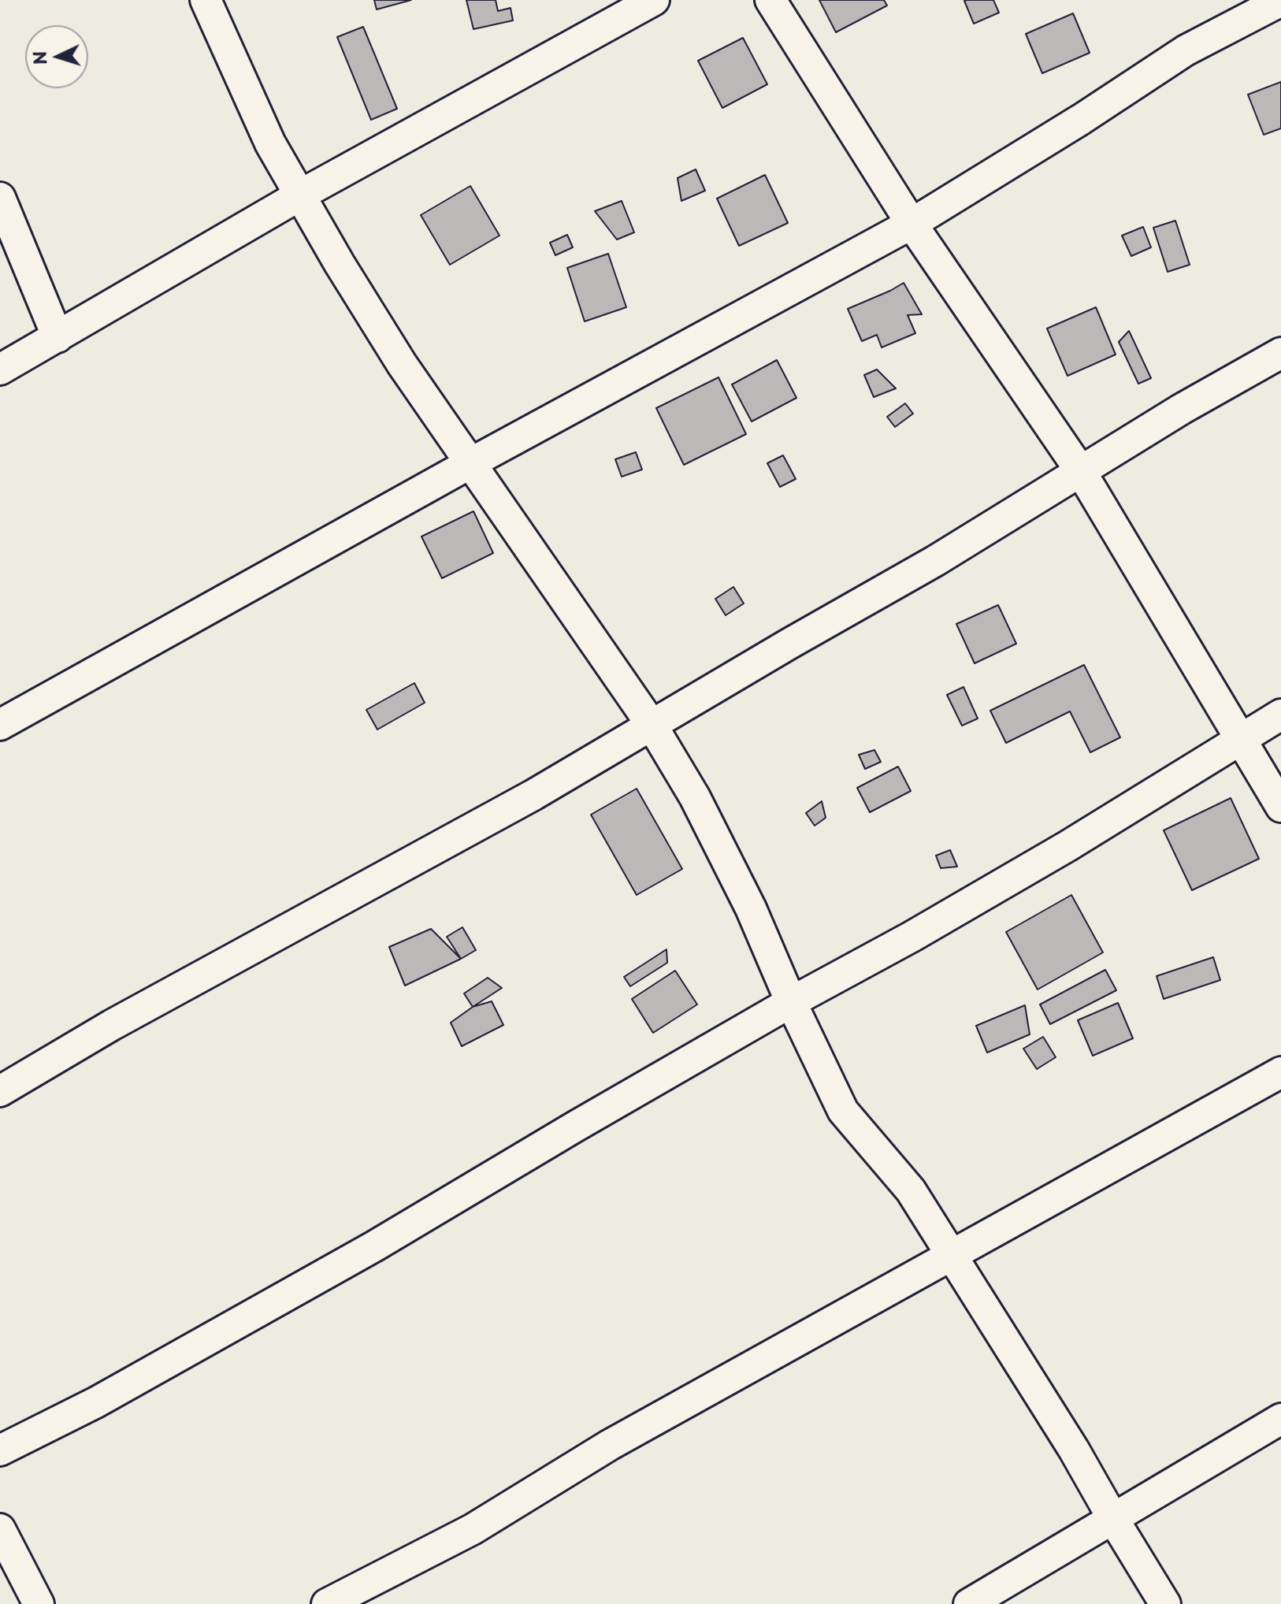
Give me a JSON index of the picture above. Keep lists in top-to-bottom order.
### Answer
{
  "north": "left"
}
